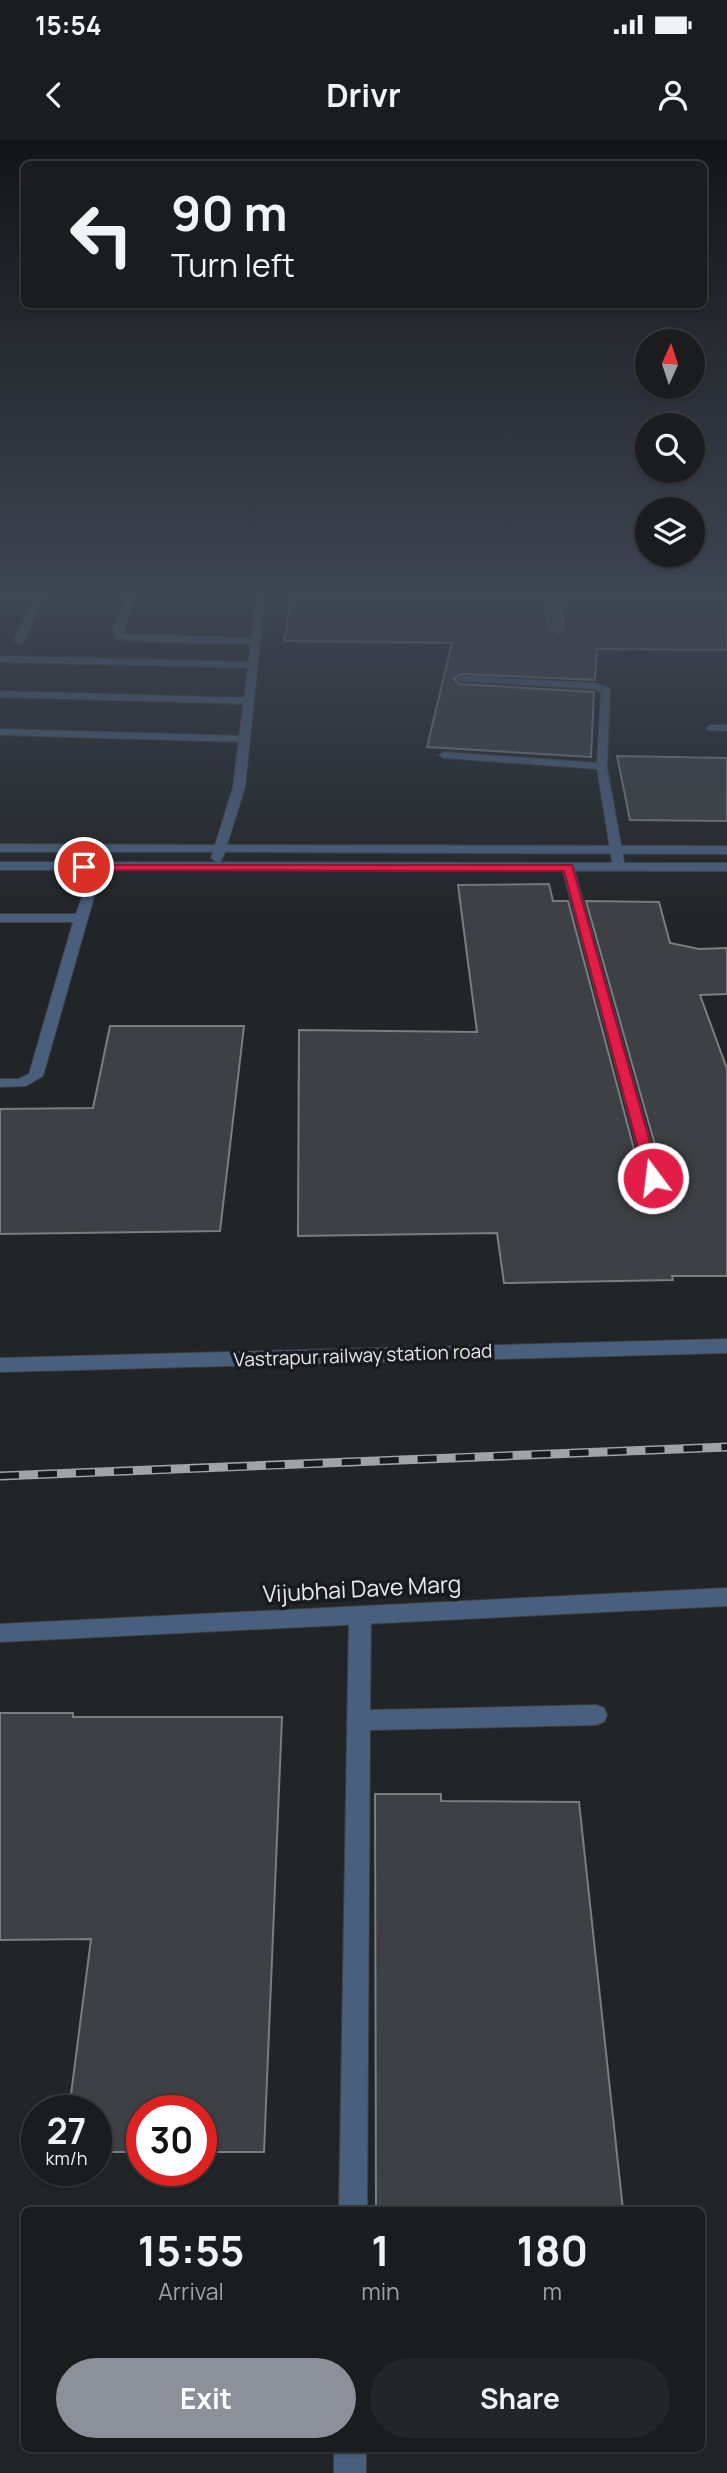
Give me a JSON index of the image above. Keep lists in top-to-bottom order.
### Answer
{
  "streets": {
    "street": ["Vastrapur railway station road", "Vijubhai Dave Marg"]
  },
  "north": "top",
  "page": {
    "status": "15:54",
    "header": "Drivr",
    "turn": ["90 m", "Turn left"],
    "speed": "27 km/h",
    "limit": "30",
    "eta": [
      "15:55",
      "Arrival",
      "1",
      "min",
      "180",
      "m"
    ],
    "buttons": ["Exit", "Share"]
  }
}
